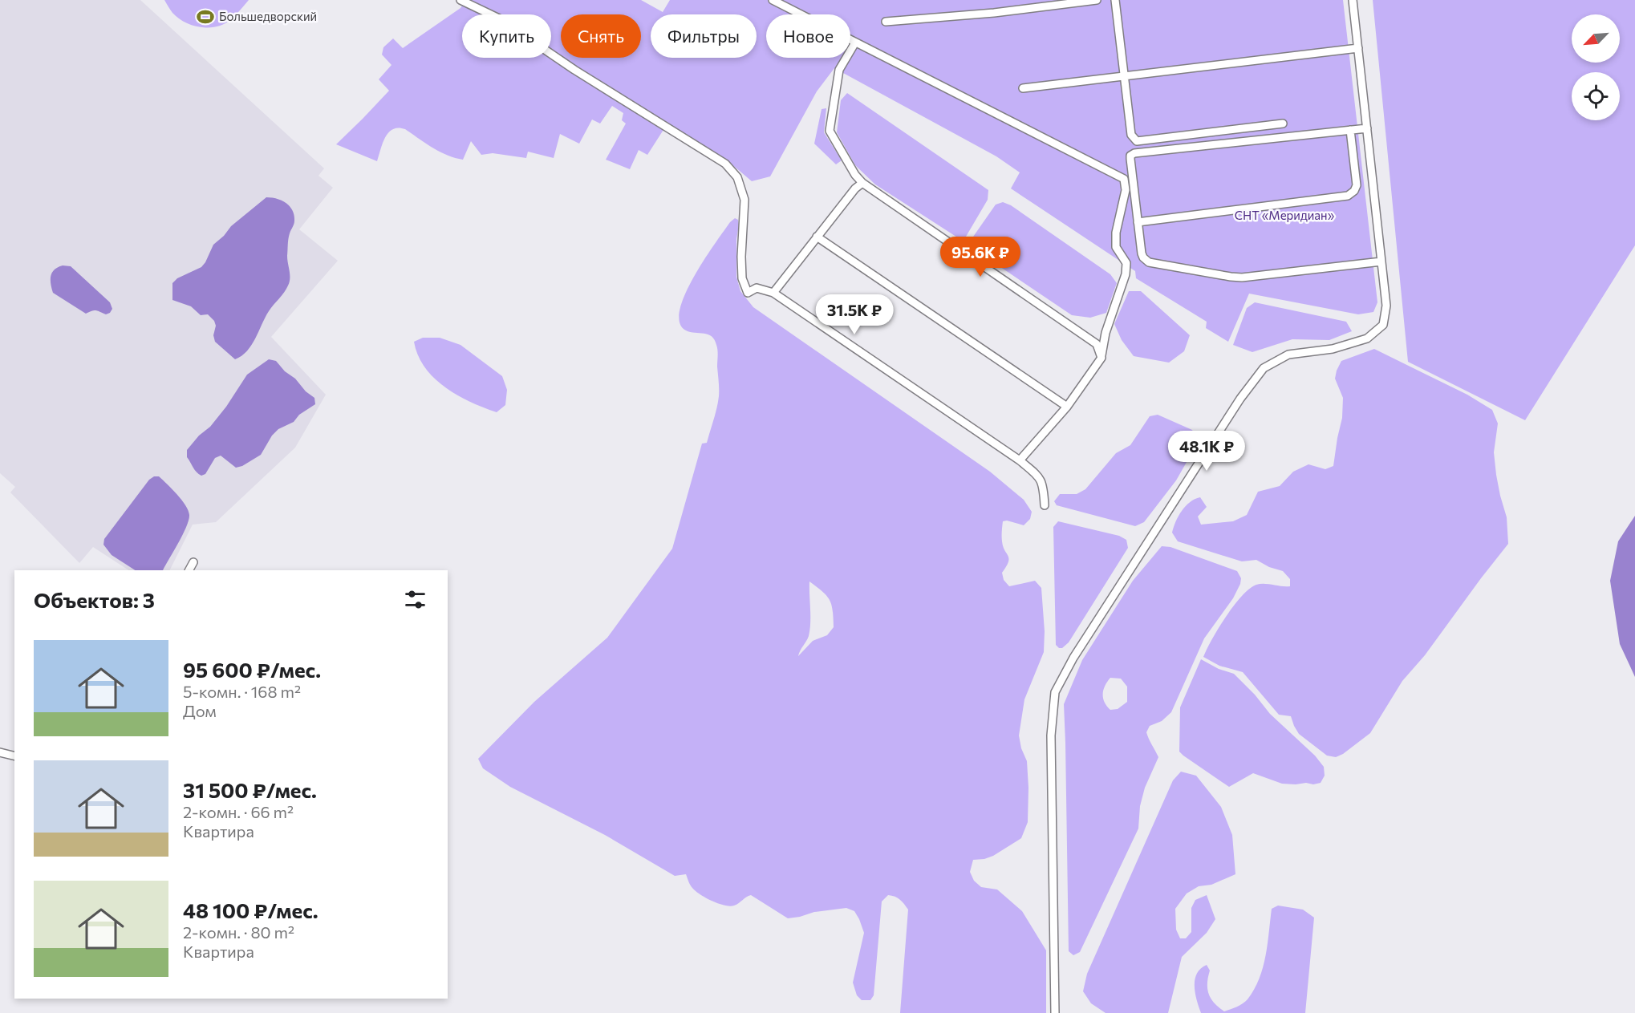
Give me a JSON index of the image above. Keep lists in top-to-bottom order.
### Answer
{
  "parks": ["СНТ «Меридиан»"],
  "places": {
    "sports": ["Большедворский"]
  },
  "north": "bottom left",
  "page": {
    "chip": [
      "Купить",
      "Снять",
      "Фильтры",
      "Новое"
    ],
    "price": ["95.6K ₽", "31.5K ₽", "48.1K ₽"],
    "heading": "Объектов: 3",
    "list": [
      {
        "name": "95 600 ₽/мес.",
        "note": "5-комн. · 168 m² · Дом"
      },
      {
        "name": "31 500 ₽/мес.",
        "note": "2-комн. · 66 m² · Квартира"
      },
      {
        "name": "48 100 ₽/мес.",
        "note": "2-комн. · 80 m² · Квартира"
      }
    ]
  }
}
